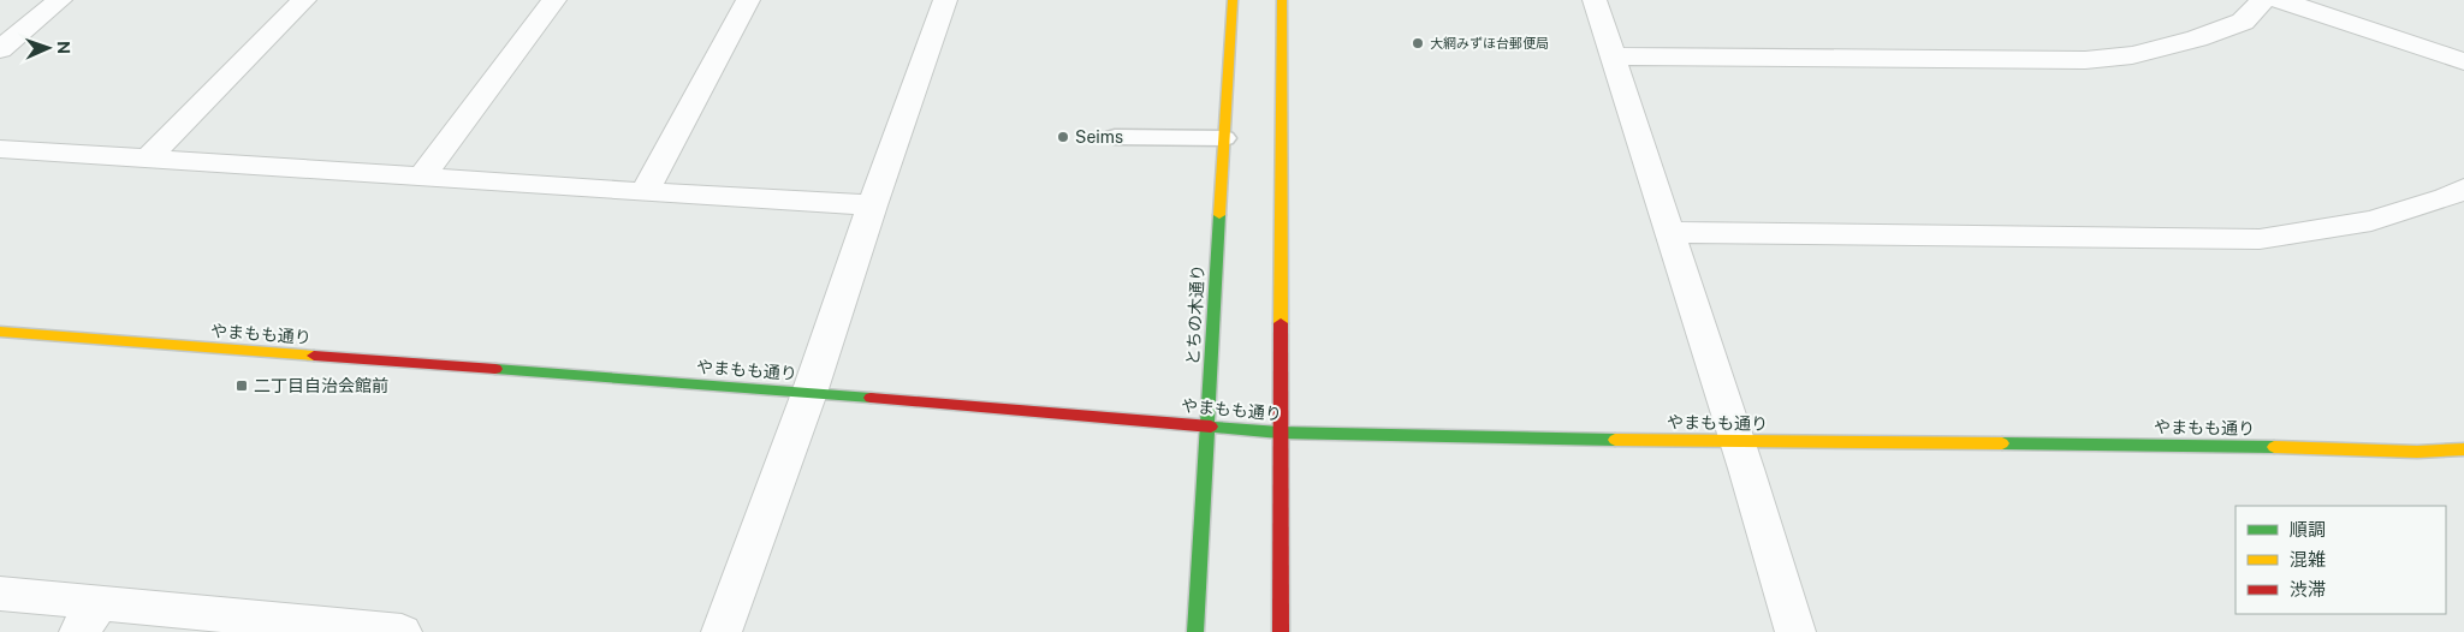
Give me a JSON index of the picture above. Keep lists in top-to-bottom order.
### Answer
{
  "streets": {
    "street": ["とちの木通り", "やまもも通り"]
  },
  "crossings": [
    ["とちの木通り", "やまもも通り"]
  ],
  "places": {
    "other": ["大網みずほ台郵便局", "Seims"],
    "transit": ["二丁目自治会館前"]
  },
  "legend": ["順調", "混雑", "渋滞"],
  "north": "right"
}
